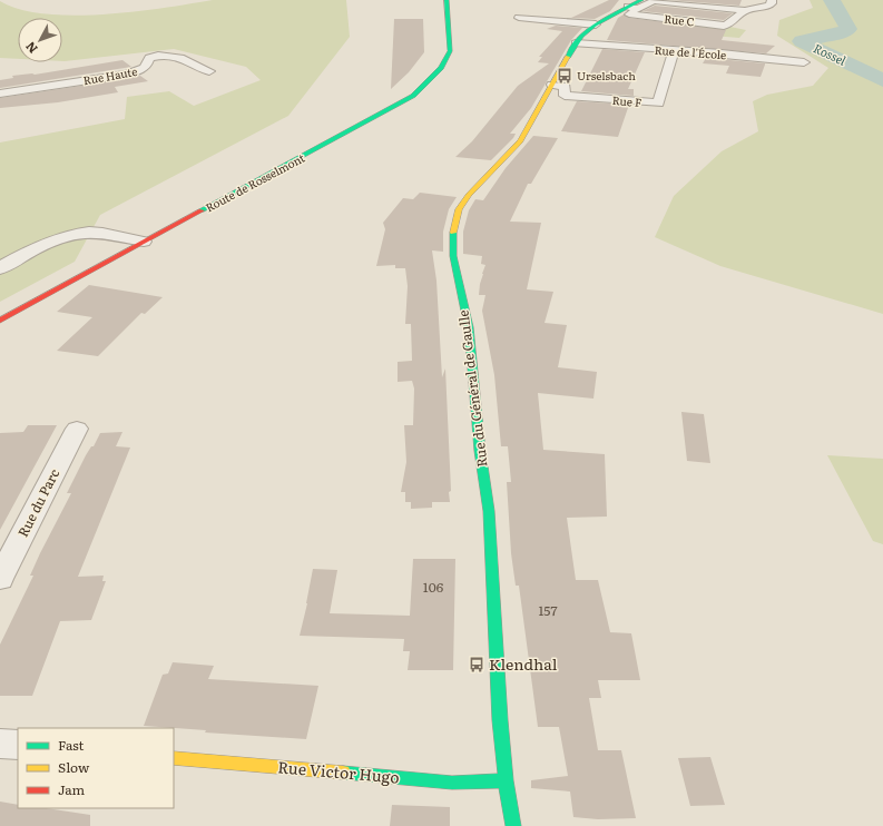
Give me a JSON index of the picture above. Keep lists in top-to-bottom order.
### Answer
{
  "streets": {
    "main road": ["Route de Rosselmont", "Rue du Général de Gaulle", "Rue Victor Hugo"],
    "street": [
      "Rue C",
      "Rue de l'École",
      "Rue Haute",
      "Rue F",
      "Rue du Parc"
    ]
  },
  "crossings": [
    ["Rue C", "Rue du Général de Gaulle"],
    ["Rue de l'École", "Rue F"],
    ["Rue de l'École", "Rue du Général de Gaulle"],
    ["Rue F", "Rue du Général de Gaulle"],
    ["Rue du Général de Gaulle", "Rue Victor Hugo"]
  ],
  "water": ["Rossel"],
  "places": {
    "bus stop": ["Urselsbach", "Klendhal"]
  },
  "house_numbers": ["106", "157"],
  "legend": ["Fast", "Slow", "Jam"],
  "north": "bottom left"
}
